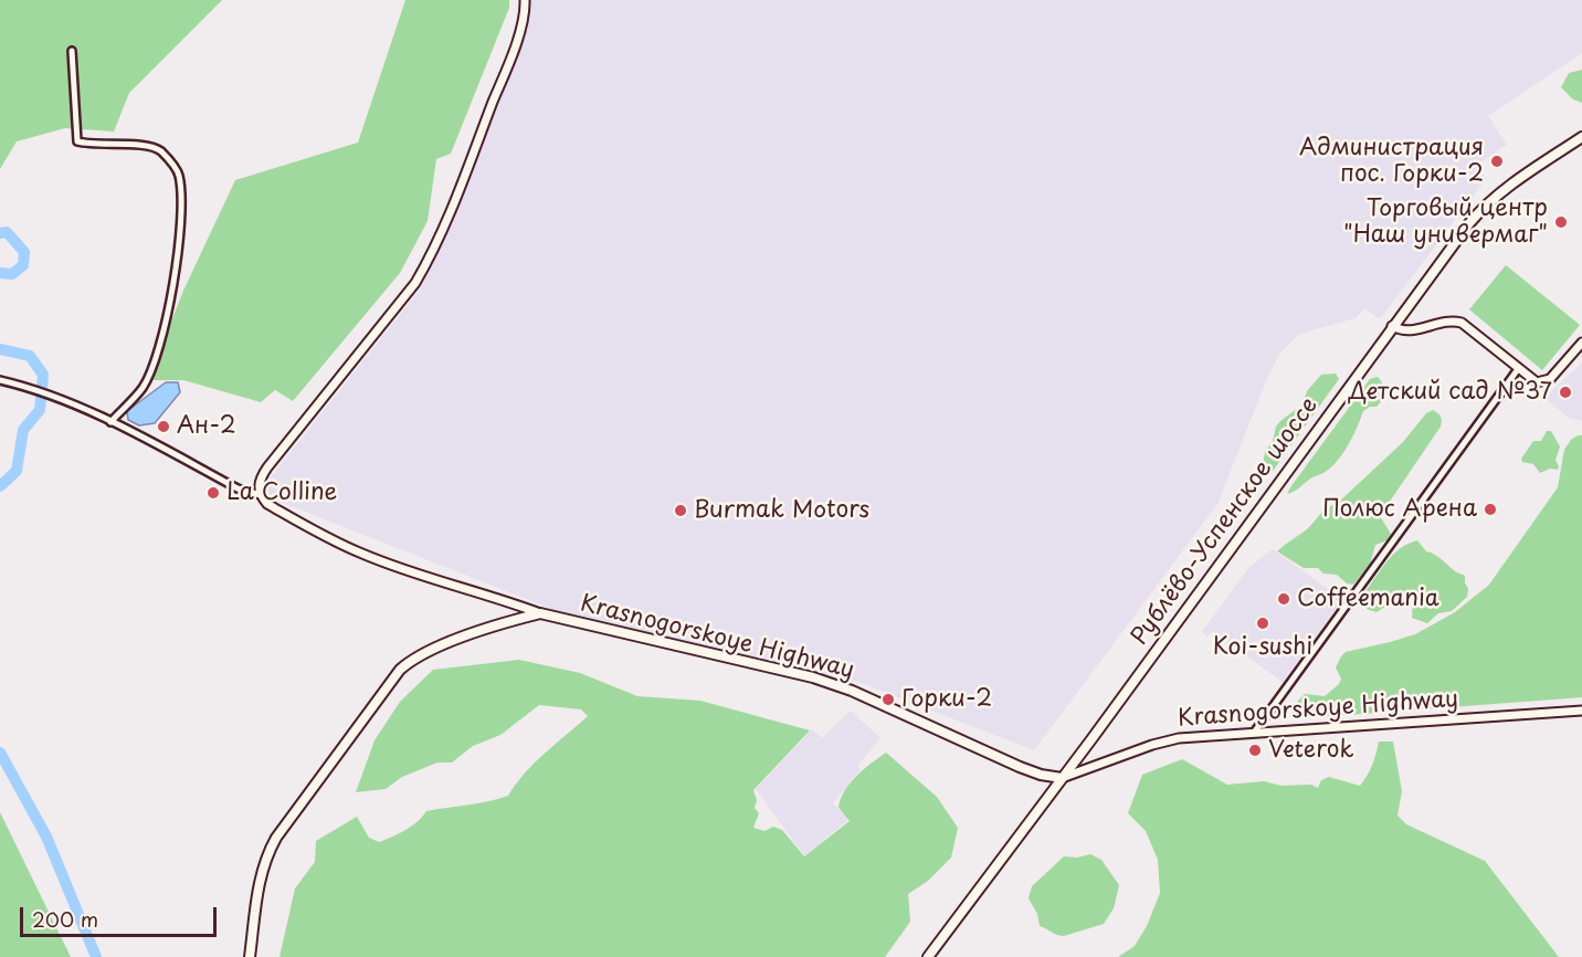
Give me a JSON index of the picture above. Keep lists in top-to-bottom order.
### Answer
{
  "streets": {
    "main road": ["Рублёво-Успенское шоссе", "Krasnogorskoye Highway"]
  },
  "crossings": [
    ["Рублёво-Успенское шоссе", "Krasnogorskoye Highway"]
  ],
  "places": [
    "Администрация пос. Горки-2",
    "Торговый центр \"Наш универмаг\"",
    "Детский сад №37",
    "Ан-2",
    "La Colline",
    "Полюс Арена",
    "Burmak Motors",
    "Coffeemania",
    "Koi-sushi",
    "Горки-2",
    "Veterok"
  ],
  "scale_bar": "200 m"
}
